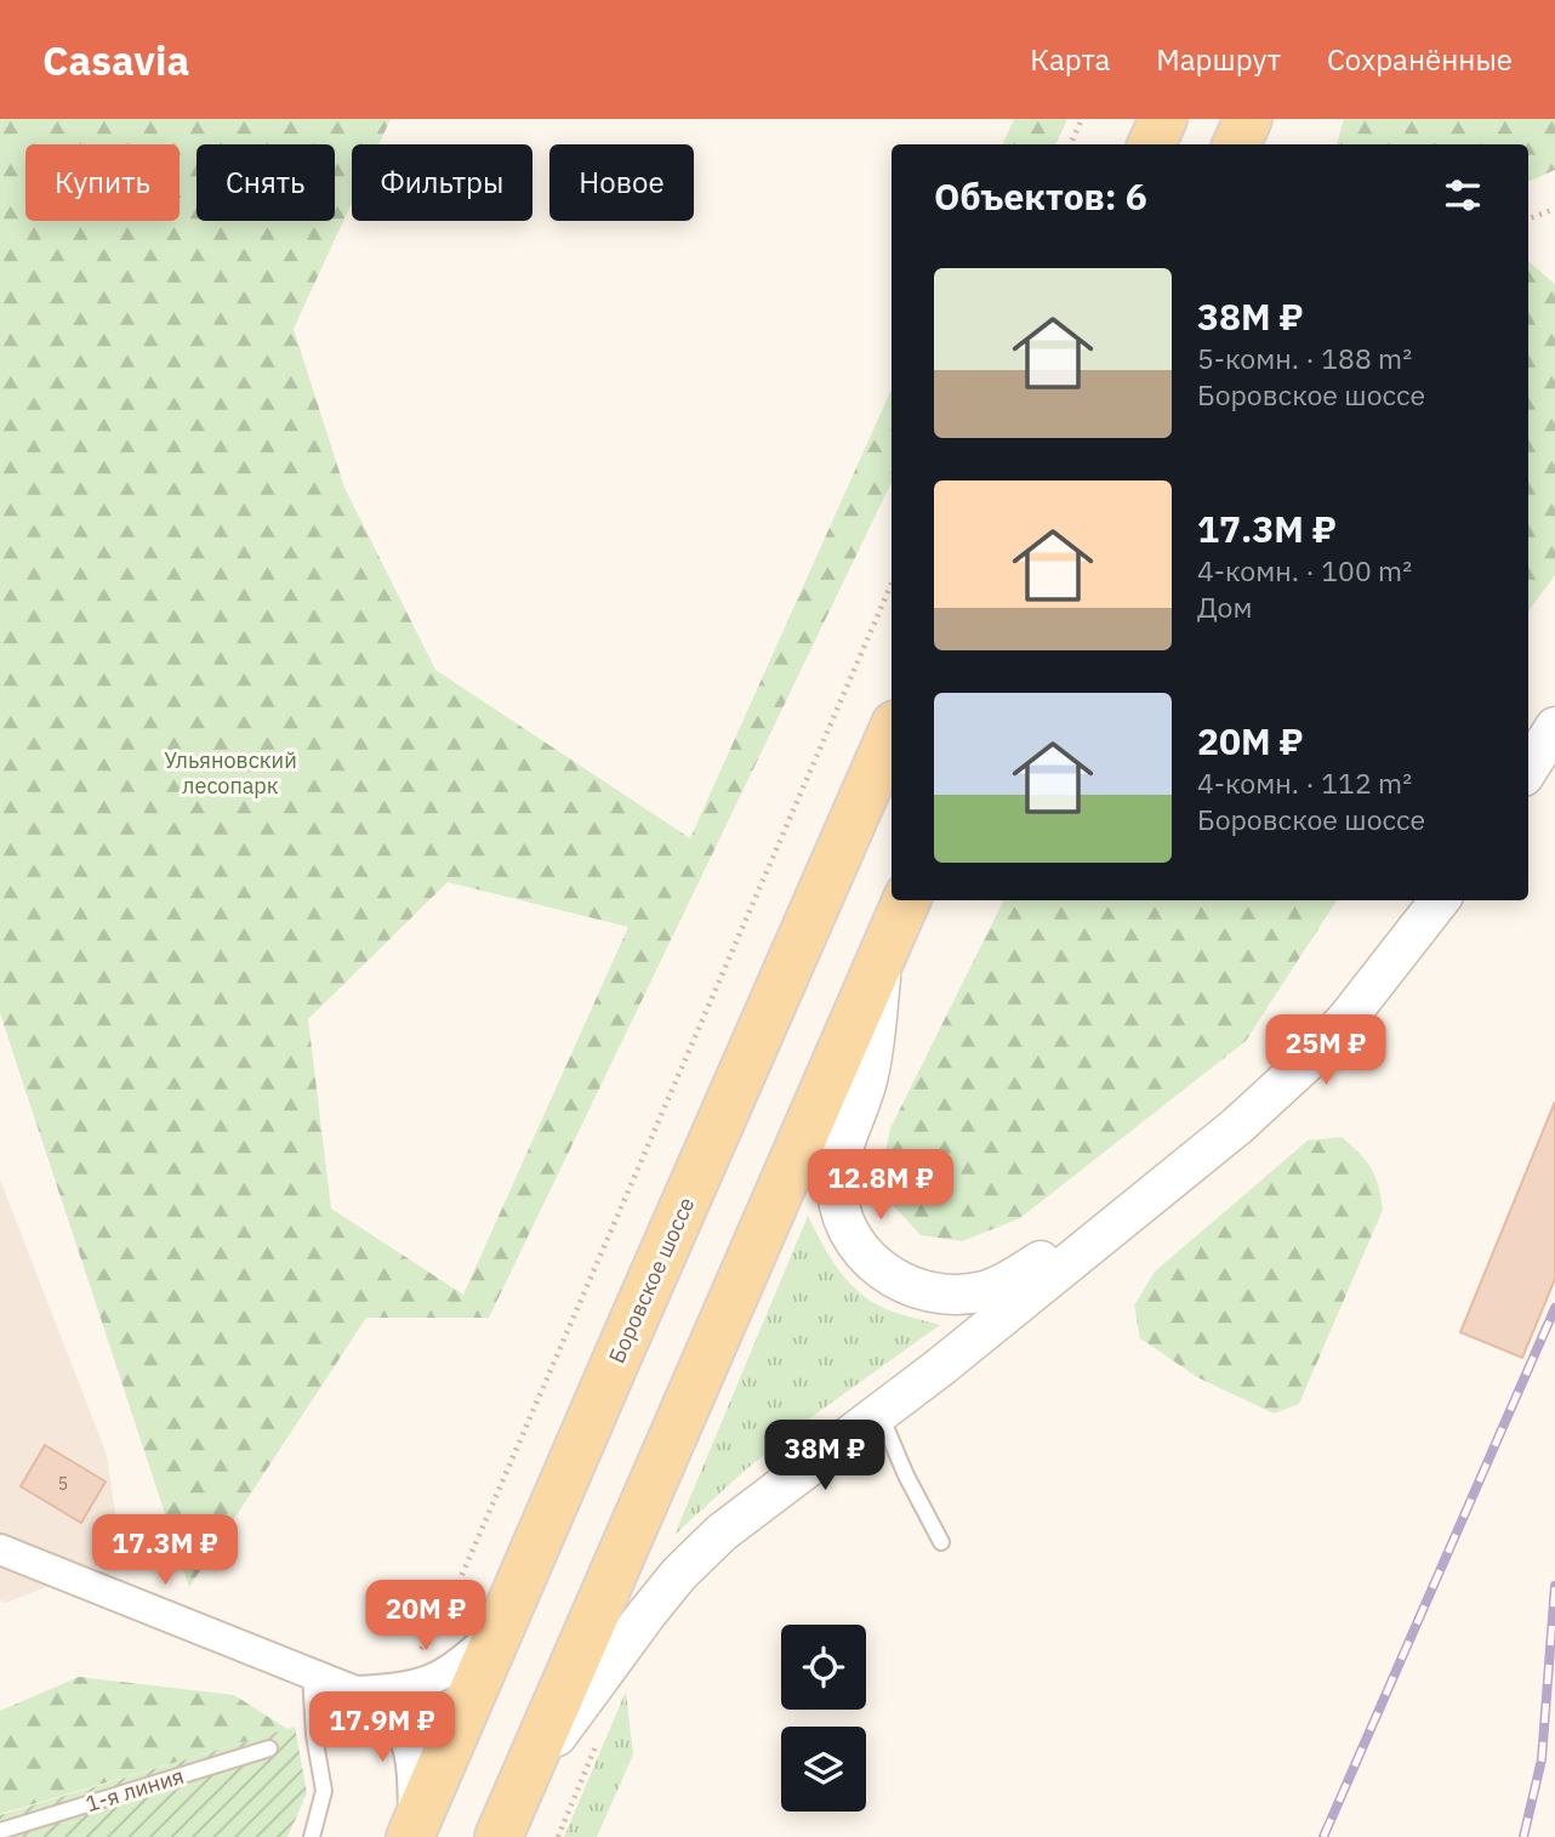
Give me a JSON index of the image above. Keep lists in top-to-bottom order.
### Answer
{
  "streets": {
    "main road": ["Боровское шоссе"],
    "lane": ["1-я линия"]
  },
  "parks": ["Ульяновский лесопарк"],
  "house_numbers": ["5"],
  "page": {
    "header": "Casavia",
    "nav": ["Карта", "Маршрут", "Сохранённые"],
    "chip": [
      "Купить",
      "Снять",
      "Фильтры",
      "Новое"
    ],
    "heading": "Объектов: 6",
    "list": [
      {
        "name": "38M ₽",
        "note": "5-комн. · 188 m² · Боровское шоссе"
      },
      {
        "name": "17.3M ₽",
        "note": "4-комн. · 100 m² · Дом"
      },
      {
        "name": "20M ₽",
        "note": "4-комн. · 112 m² · Боровское шоссе"
      }
    ],
    "price": [
      "25M ₽",
      "12.8M ₽",
      "38M ₽",
      "17.3M ₽",
      "20M ₽",
      "17.9M ₽"
    ]
  }
}
